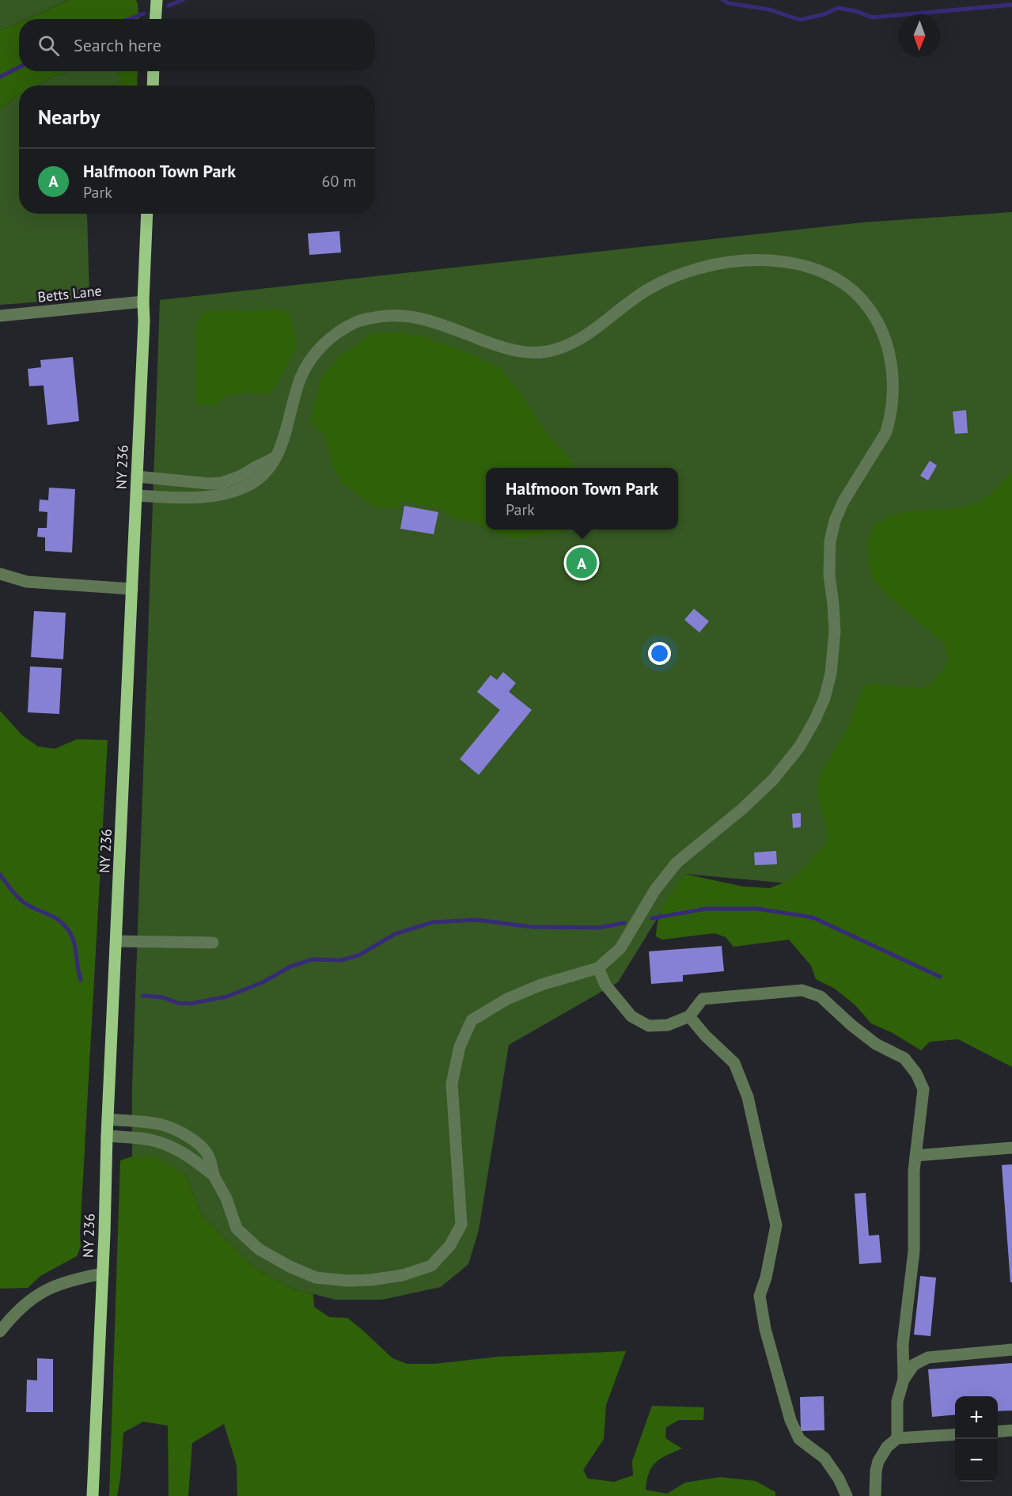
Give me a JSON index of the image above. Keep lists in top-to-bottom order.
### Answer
{
  "streets": {
    "main road": ["NY 236"],
    "street": ["Betts Lane"]
  },
  "crossings": [
    ["Betts Lane", "NY 236"]
  ],
  "north": "bottom",
  "page": {
    "search": "Search here",
    "heading": "Nearby",
    "list": [
      {
        "mark": "A",
        "name": "Halfmoon Town Park",
        "note": "Park",
        "value": "60 m"
      }
    ],
    "popup": ["Halfmoon Town Park", "Park"],
    "pins": "A",
    "map_buttons": ["+", "−"]
  }
}
